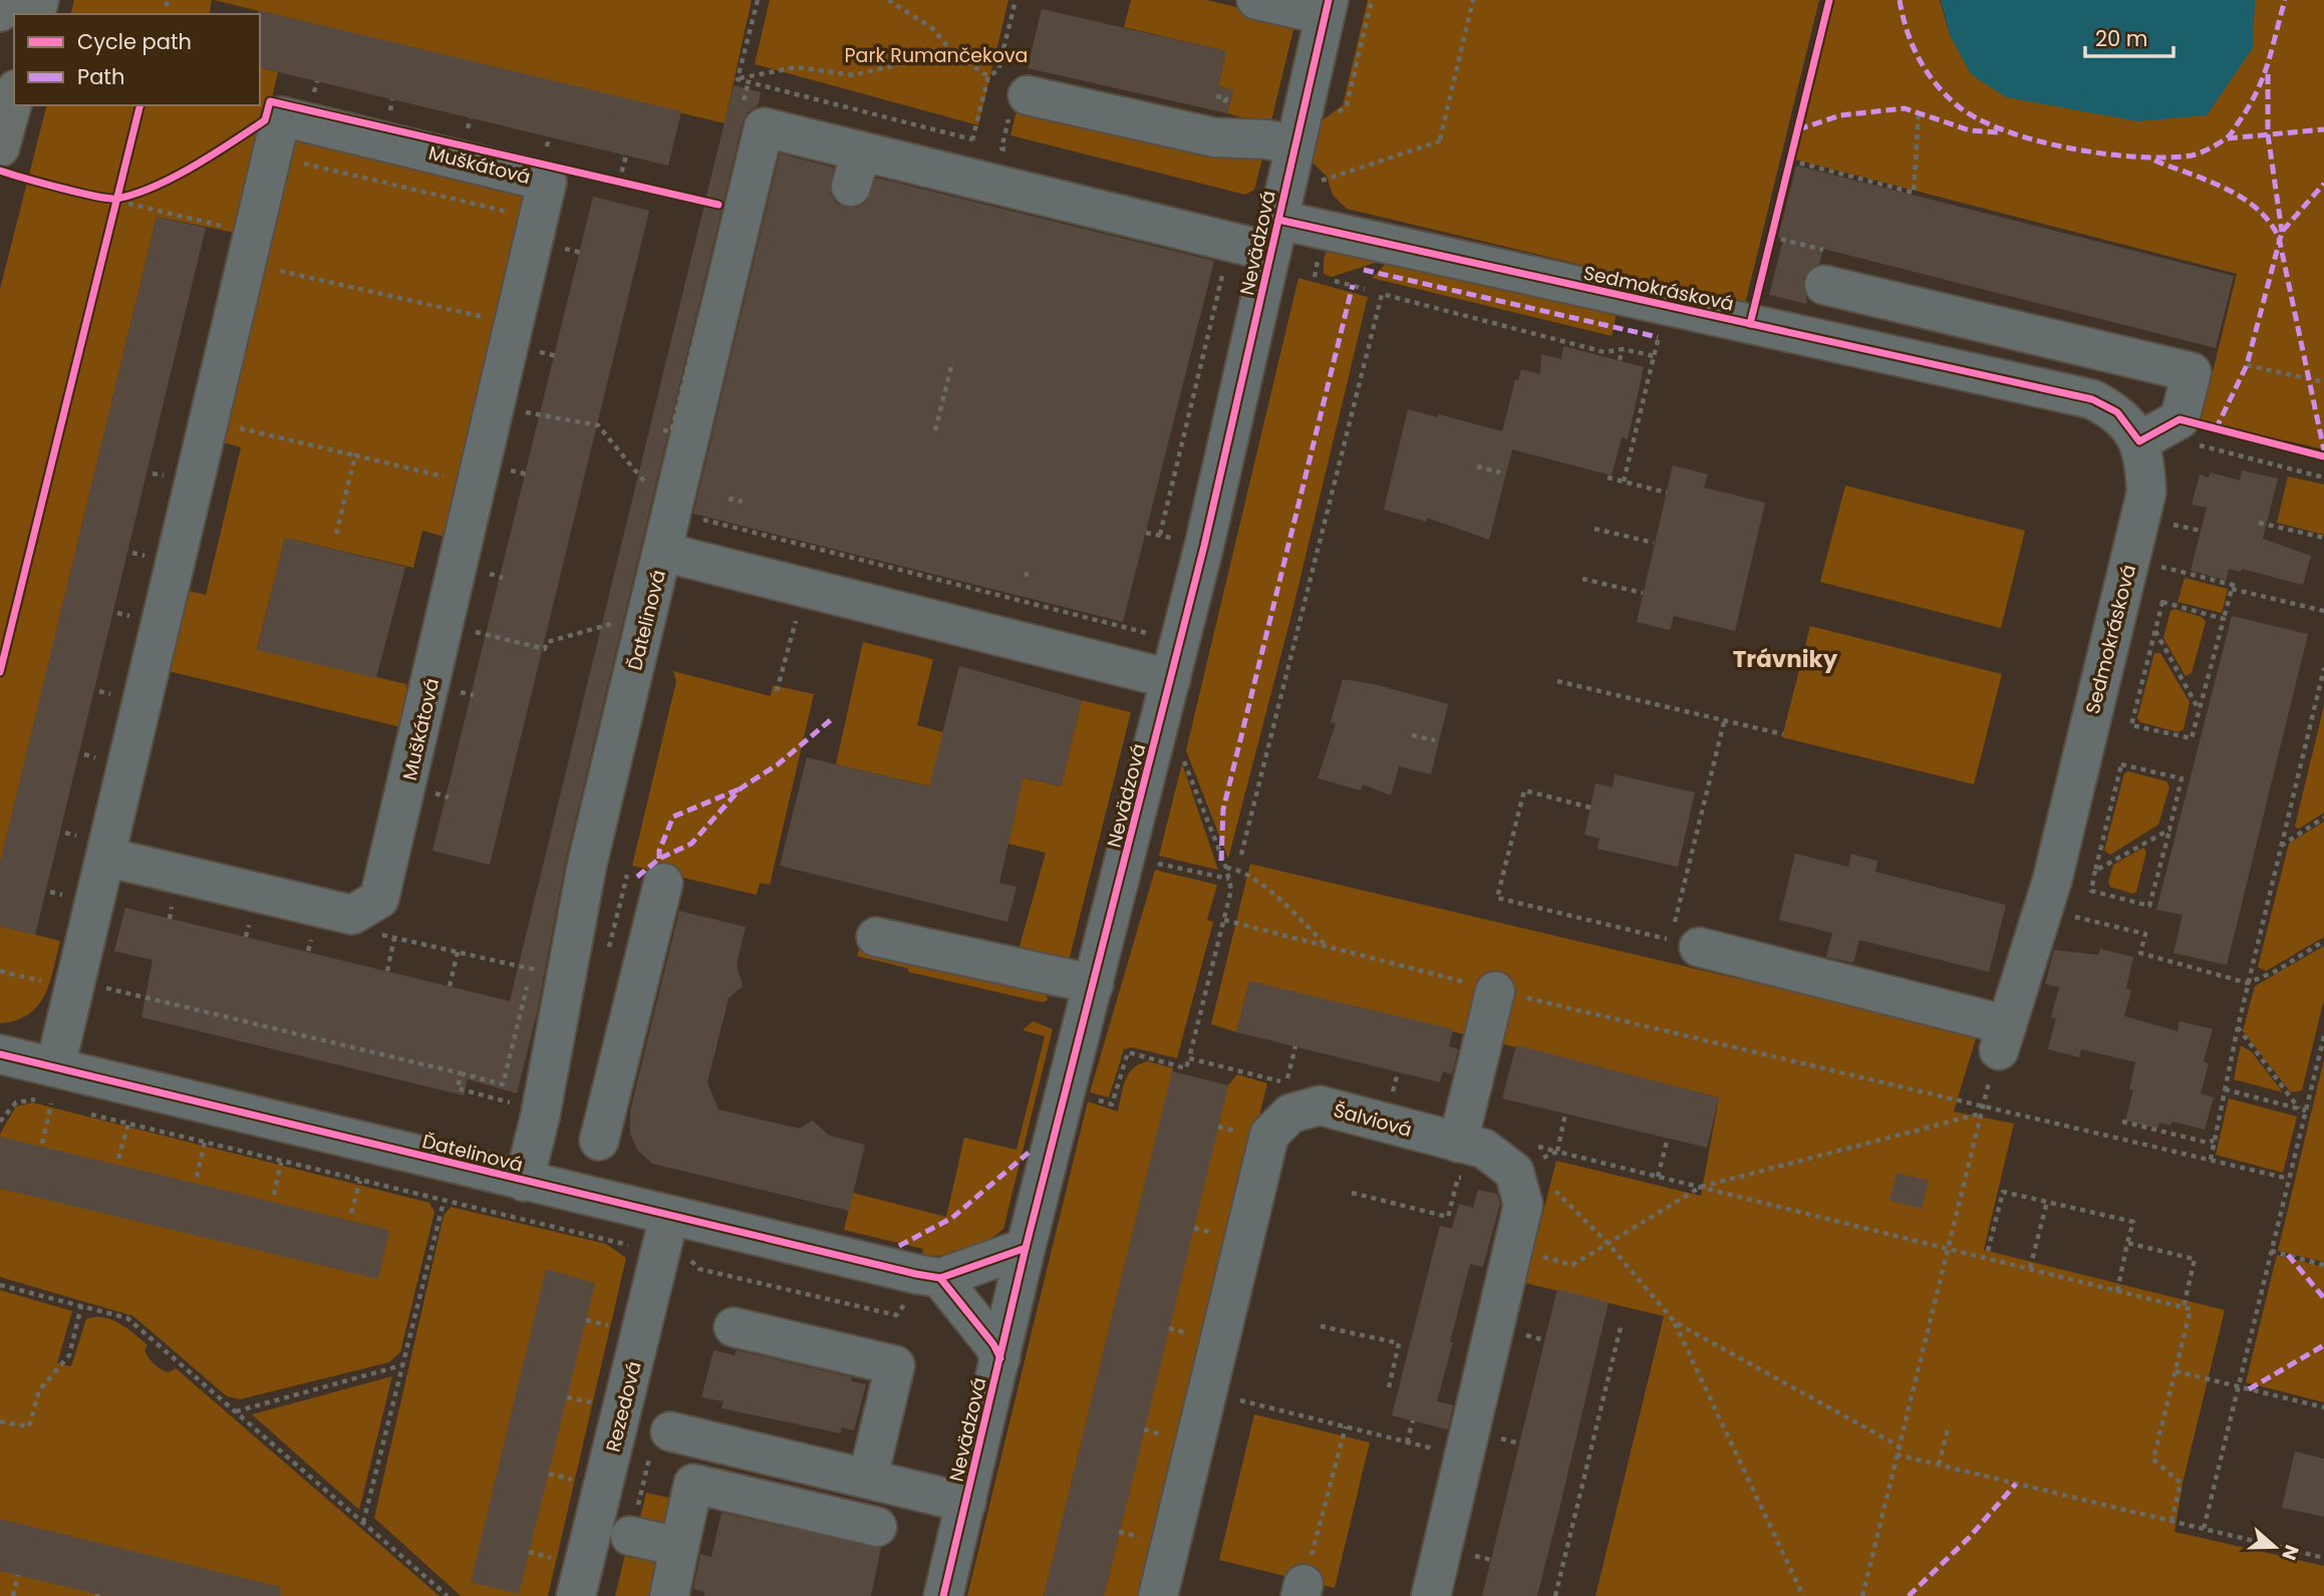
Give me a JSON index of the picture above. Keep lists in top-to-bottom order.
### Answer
{
  "streets": {
    "street": [
      "Muškátová",
      "Nevädzová",
      "Sedmokrásková",
      "Ďatelinová",
      "Šalviová",
      "Rezedová"
    ]
  },
  "crossings": [
    ["Muškátová", "Ďatelinová"],
    ["Nevädzová", "Sedmokrásková"],
    ["Sedmokrásková", "Ďatelinová"],
    ["Ďatelinová", "Rezedová"]
  ],
  "districts": ["Trávniky"],
  "parks": ["Park Rumančekova"],
  "legend": ["Cycle path", "Path"],
  "scale_bar": "20 m",
  "north": "right"
}
